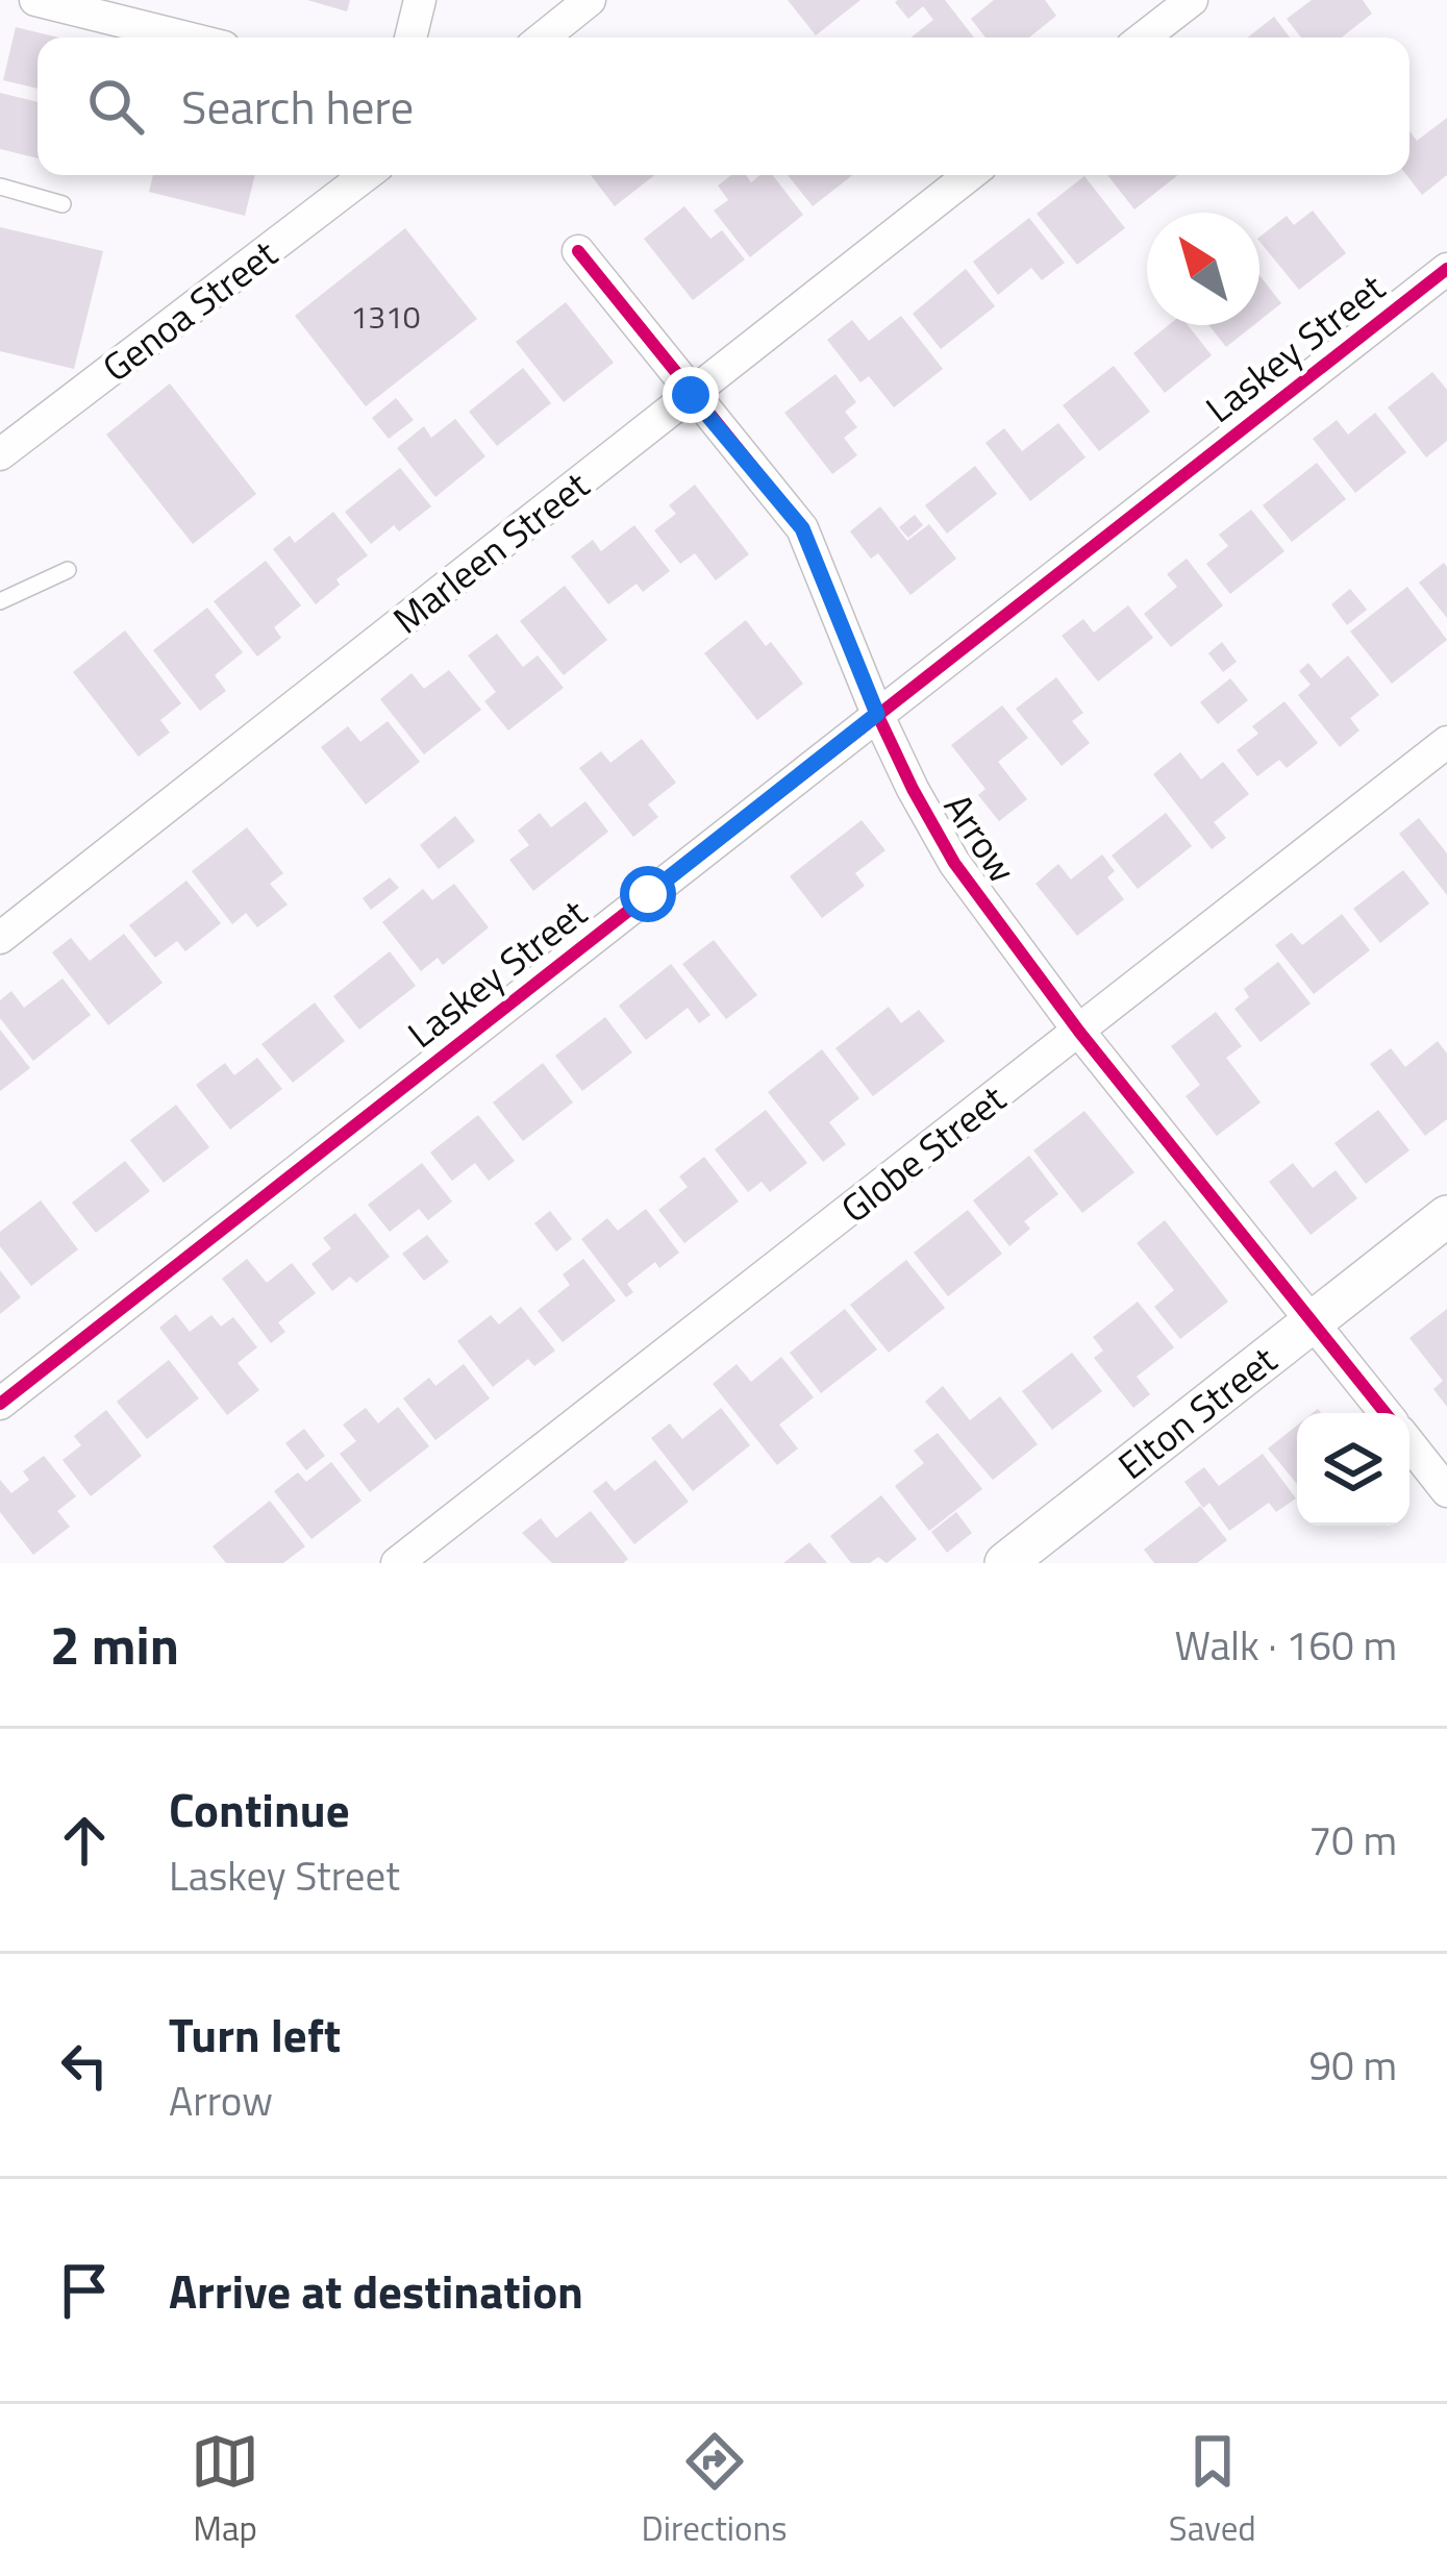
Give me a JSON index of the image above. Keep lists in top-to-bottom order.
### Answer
{
  "streets": {
    "street": [
      "Genoa Street",
      "Laskey Street",
      "Marleen Street",
      "Arrow",
      "Globe Street",
      "Elton Street"
    ]
  },
  "crossings": [
    ["Laskey Street", "Arrow"],
    ["Marleen Street", "Arrow"],
    ["Arrow", "Globe Street"],
    ["Arrow", "Elton Street"]
  ],
  "house_numbers": ["1310"],
  "north": "top left",
  "page": {
    "search": "Search here",
    "heading": ["2 min", "Walk · 160 m"],
    "list": [
      ["Continue", "Laskey Street", "70 m"],
      ["Turn left", "Arrow", "90 m"],
      "Arrive at destination"
    ],
    "nav": ["Map", "Directions", "Saved"]
  }
}
